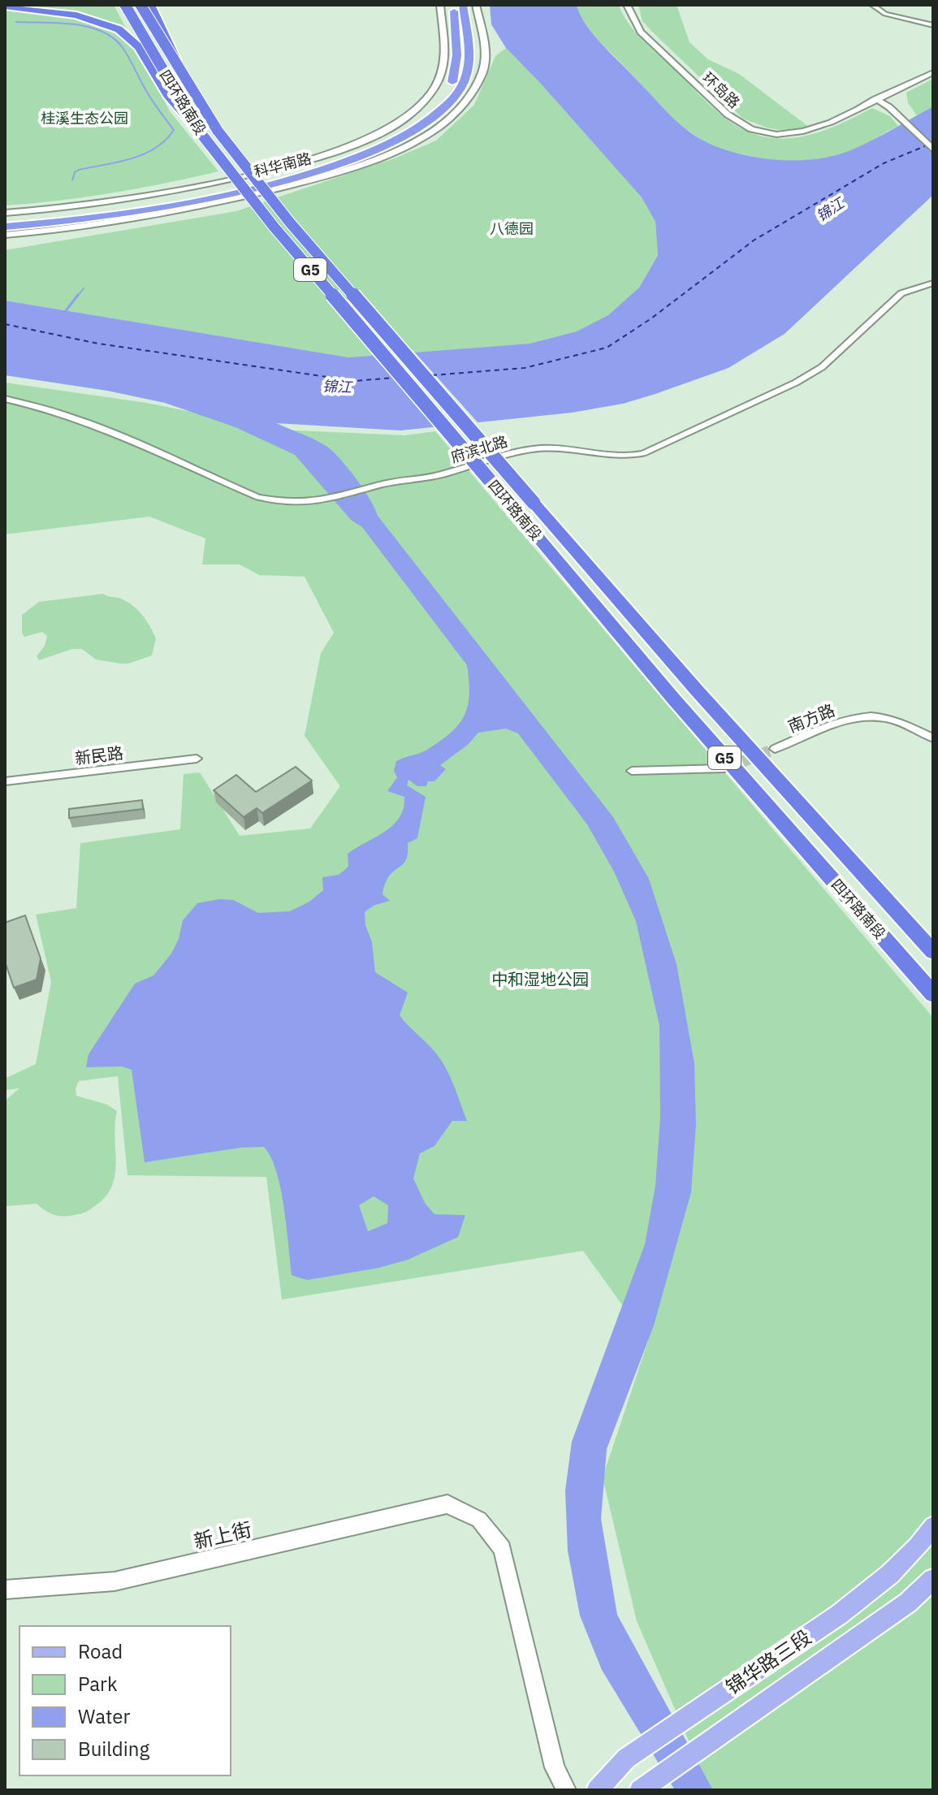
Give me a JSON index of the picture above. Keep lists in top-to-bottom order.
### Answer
{
  "streets": {
    "highway": ["四环路南段", "科华南路", "G5"],
    "main road": ["新上街", "锦华路三段"],
    "street": [
      "环岛路",
      "府滨北路",
      "南方路",
      "新民路"
    ]
  },
  "water": ["锦江"],
  "parks": ["桂溪生态公园", "八德园", "中和湿地公园"],
  "legend": [
    "Road",
    "Park",
    "Water",
    "Building"
  ]
}
